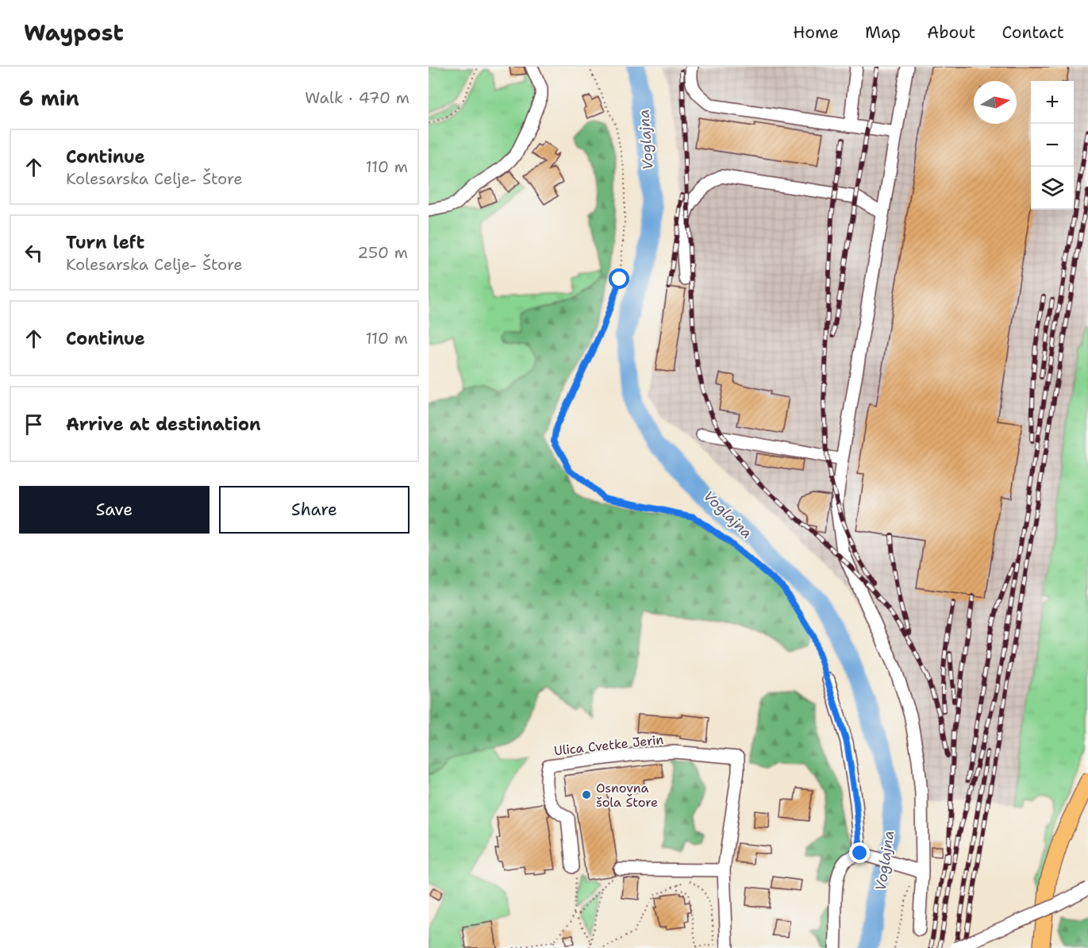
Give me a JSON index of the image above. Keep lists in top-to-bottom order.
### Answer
{
  "streets": {
    "street": ["Ulica Cvetke Jerin"]
  },
  "water": ["Voglajna"],
  "places": ["Osnovna šola Štore"],
  "north": "right",
  "page": {
    "header": "Waypost",
    "nav": [
      "Home",
      "Map",
      "About",
      "Contact"
    ],
    "heading": ["6 min", "Walk · 470 m"],
    "map_buttons": ["+", "−"],
    "list": [
      ["Continue", "Kolesarska Celje- Štore", "110 m"],
      ["Turn left", "Kolesarska Celje- Štore", "250 m"],
      ["Continue", "110 m"],
      "Arrive at destination"
    ],
    "buttons": ["Save", "Share"]
  }
}
